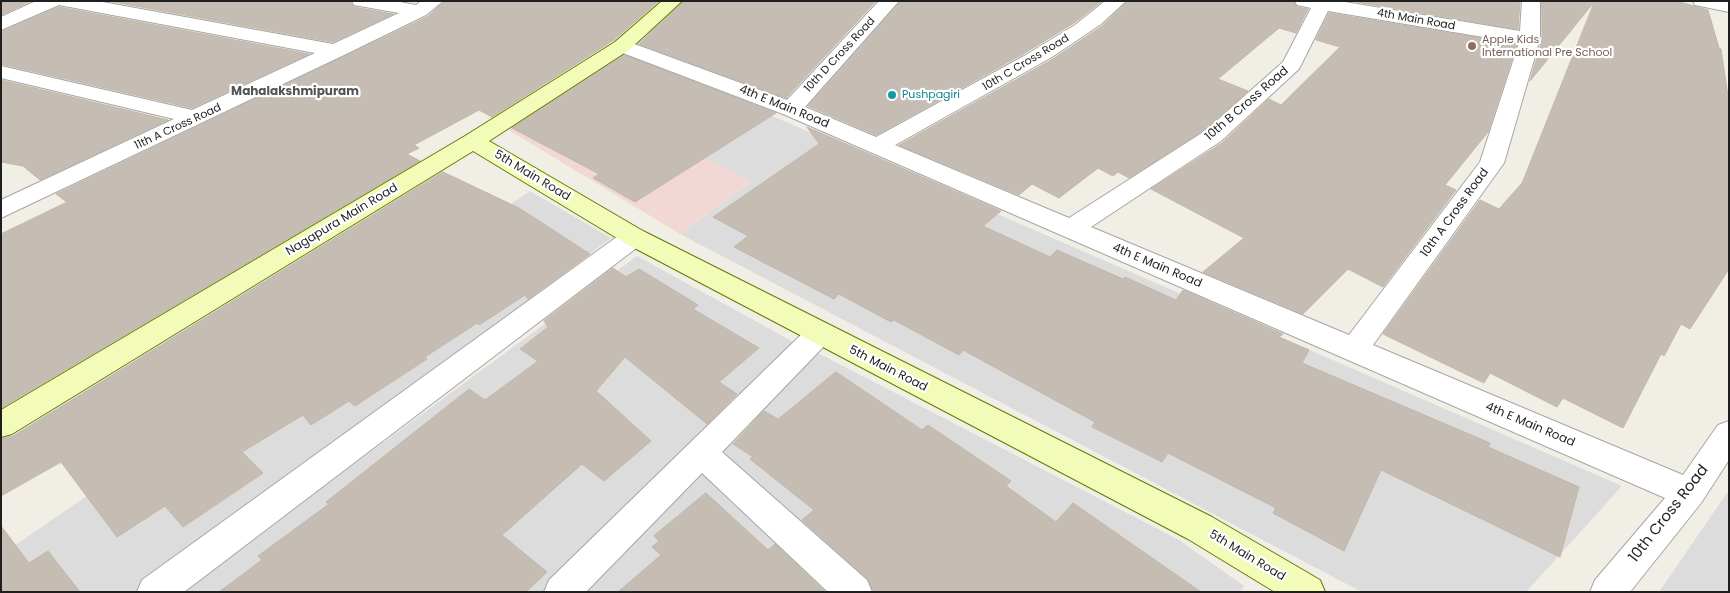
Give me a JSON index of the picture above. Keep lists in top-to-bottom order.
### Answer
{
  "streets": {
    "street": [
      "4th Main Road",
      "10th D Cross Road",
      "10th C Cross Road",
      "10th B Cross Road",
      "4th E Main Road",
      "11th A Cross Road",
      "5th Main Road",
      "10th A Cross Road",
      "Nagapura Main Road",
      "10th Cross Road"
    ]
  },
  "crossings": [
    ["4th Main Road", "10th B Cross Road"],
    ["4th Main Road", "10th A Cross Road"],
    ["10th D Cross Road", "4th E Main Road"],
    ["10th C Cross Road", "4th E Main Road"],
    ["10th B Cross Road", "4th E Main Road"],
    ["4th E Main Road", "10th A Cross Road"],
    ["4th E Main Road", "Nagapura Main Road"],
    ["4th E Main Road", "10th Cross Road"],
    ["5th Main Road", "Nagapura Main Road"]
  ],
  "districts": ["Mahalakshmipuram"],
  "places": ["Apple Kids International Pre School", "Pushpagiri"]
}
